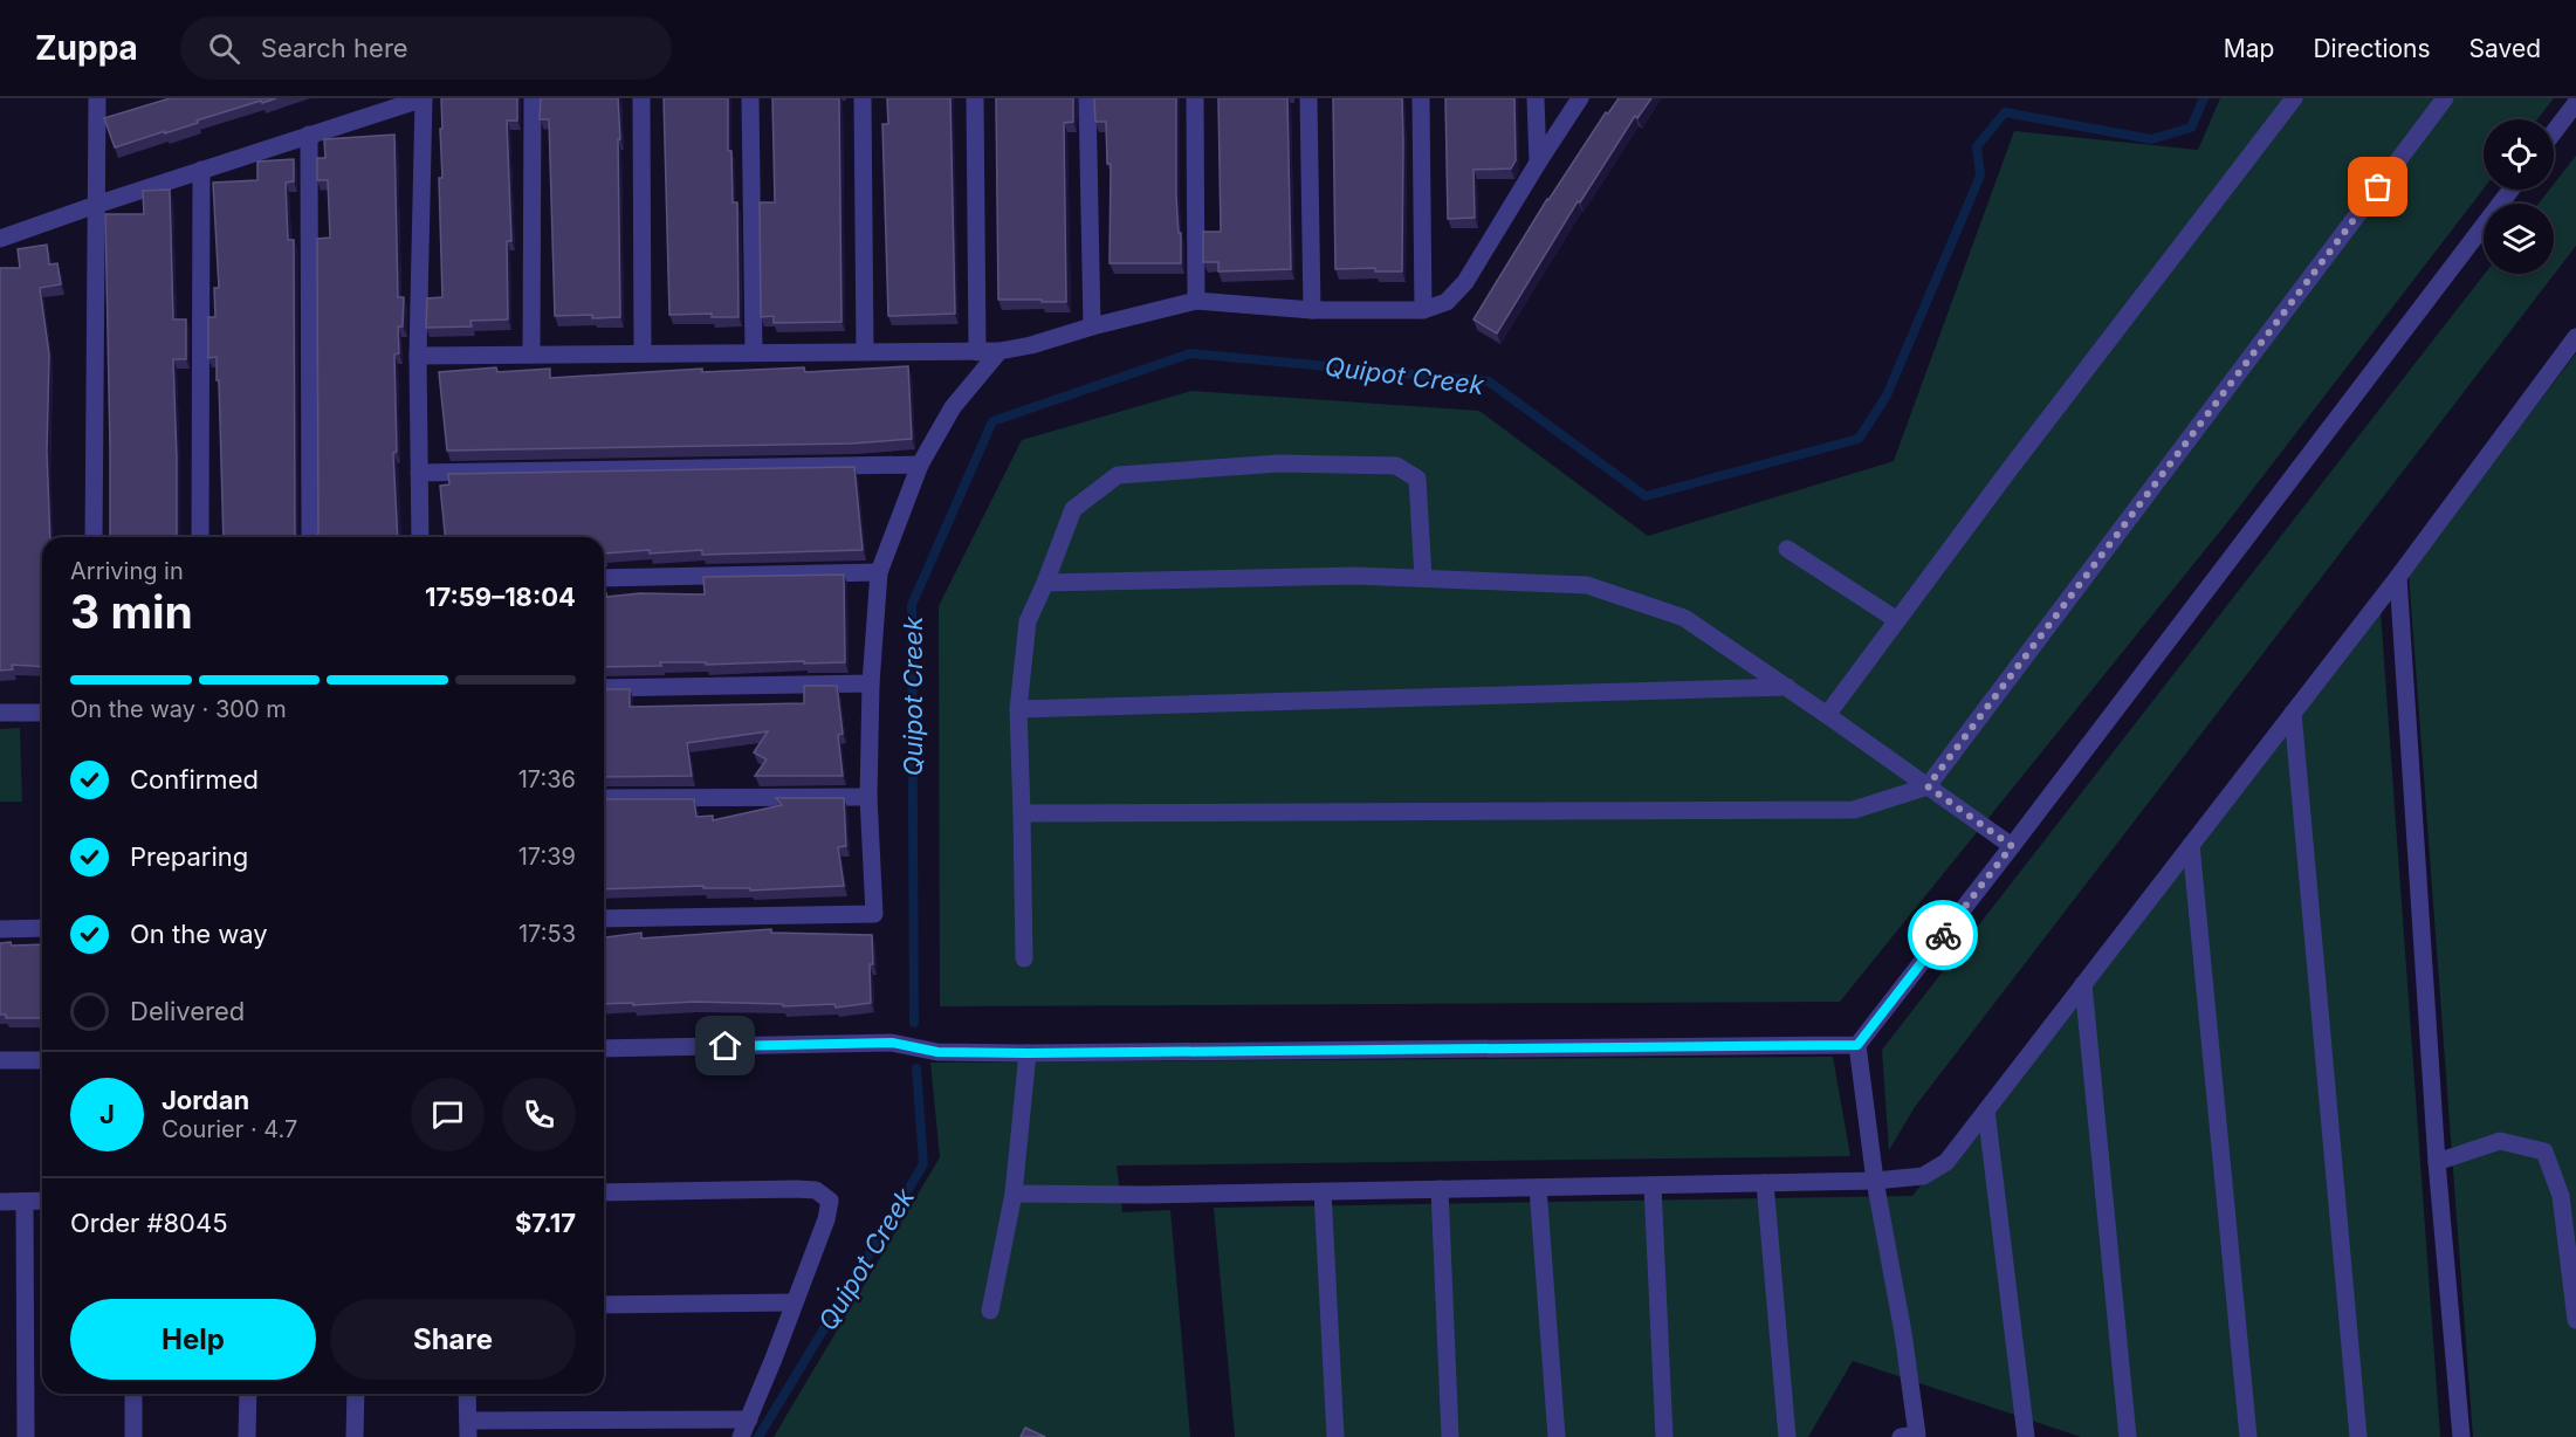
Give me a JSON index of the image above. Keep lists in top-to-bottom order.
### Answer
{
  "water": ["Quipot Creek"],
  "page": {
    "header": "Zuppa",
    "search": "Search here",
    "nav": ["Map", "Directions", "Saved"],
    "heading": ["3 min", "Arriving in", "17:59–18:04"],
    "panel": [
      "Jordan",
      "Courier · 4.7",
      "Order #8045",
      "$7.17"
    ],
    "bar": "On the way · 300 m",
    "list": [
      ["Confirmed", "17:36"],
      ["Preparing", "17:39"],
      ["On the way", "17:53"],
      "Delivered"
    ],
    "round": "J",
    "buttons": ["Help", "Share"]
  }
}
